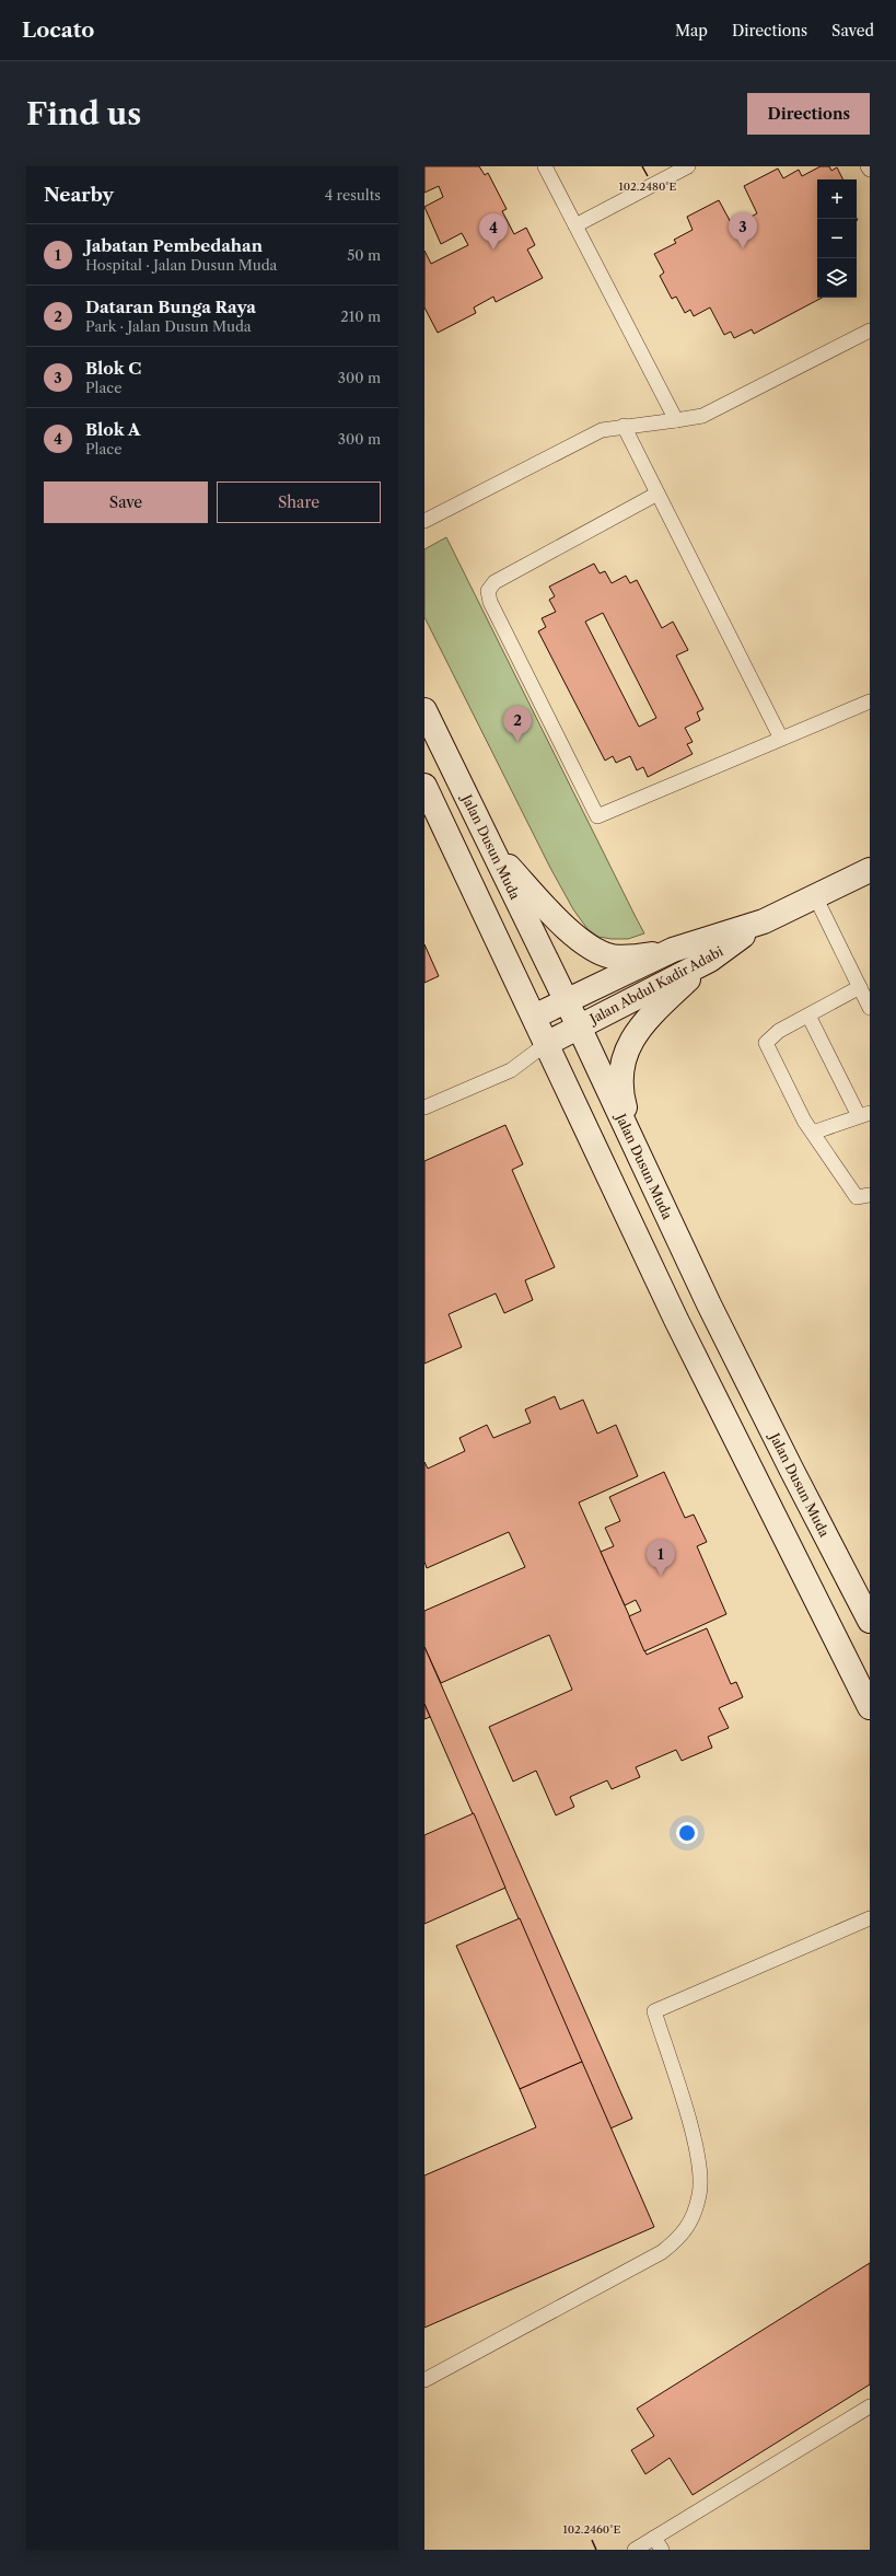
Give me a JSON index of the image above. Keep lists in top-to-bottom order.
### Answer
{
  "streets": {
    "main road": ["Jalan Dusun Muda", "Jalan Abdul Kadir Adabi"]
  },
  "crossings": [
    ["Jalan Dusun Muda", "Jalan Abdul Kadir Adabi"]
  ],
  "page": {
    "header": "Locato",
    "nav": ["Map", "Directions", "Saved"],
    "buttons": [
      "Directions",
      ["Save", "Share"]
    ],
    "title": "Find us",
    "heading": ["Nearby", "4 results"],
    "map_buttons": ["+", "−"],
    "pins": [
      "3",
      "4",
      "2",
      "1"
    ],
    "list": [
      {
        "mark": "1",
        "name": "Jabatan Pembedahan",
        "note": "Hospital · Jalan Dusun Muda",
        "value": "50 m"
      },
      {
        "mark": "2",
        "name": "Dataran Bunga Raya",
        "note": "Park · Jalan Dusun Muda",
        "value": "210 m"
      },
      {
        "mark": "3",
        "name": "Blok C",
        "note": "Place",
        "value": "300 m"
      },
      {
        "mark": "4",
        "name": "Blok A",
        "note": "Place",
        "value": "300 m"
      }
    ]
  },
  "coordinates": ["102.2480°E", "102.2460°E"]
}
